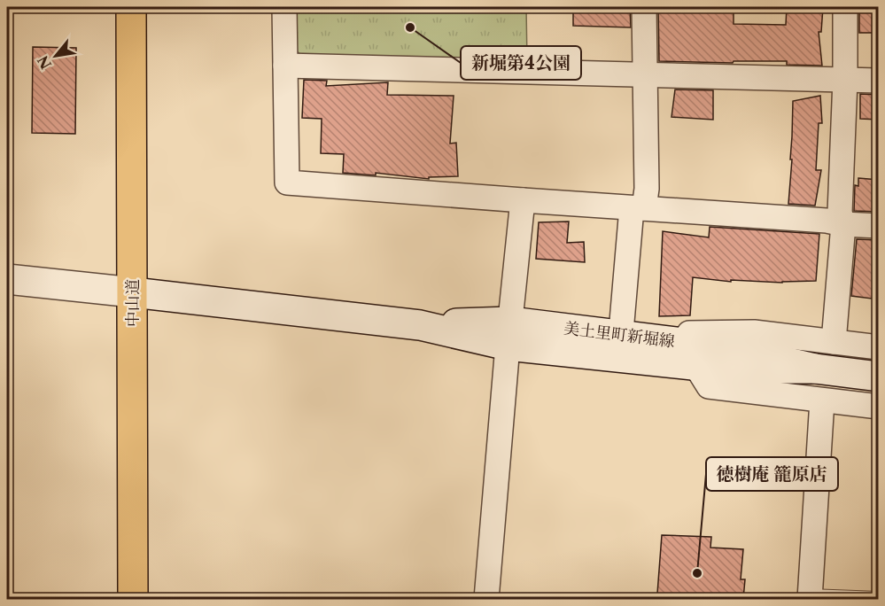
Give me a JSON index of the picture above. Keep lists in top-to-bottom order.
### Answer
{
  "streets": {
    "highway": ["中山道"],
    "main road": ["美土里町新堀線"]
  },
  "crossings": [
    ["中山道", "美土里町新堀線"]
  ],
  "places": ["新堀第4公園", "徳樹庵 籠原店"],
  "north": "bottom left"
}
